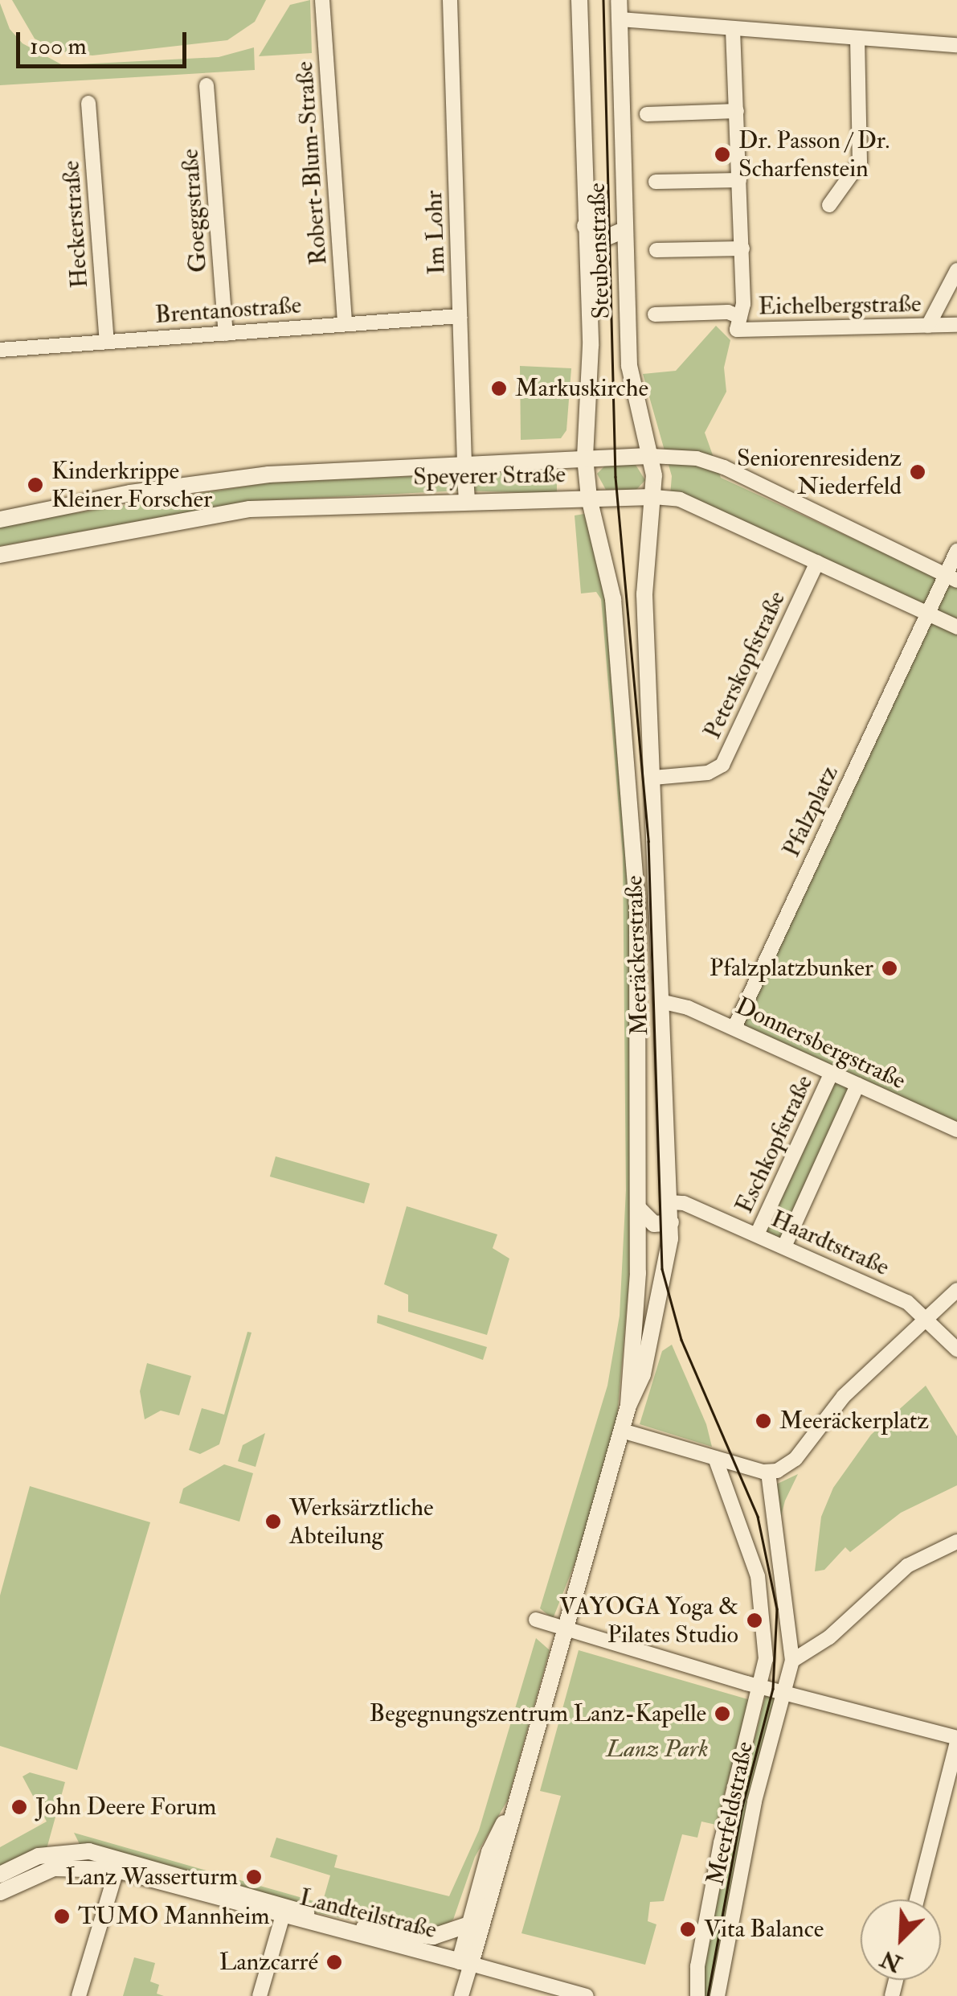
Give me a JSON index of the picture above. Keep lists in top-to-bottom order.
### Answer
{
  "streets": {
    "street": [
      "Robert-Blum-Straße",
      "Goeggstraße",
      "Heckerstraße",
      "Im Lohr",
      "Steubenstraße",
      "Eichelbergstraße",
      "Brentanostraße",
      "Speyerer Straße",
      "Peterskopfstraße",
      "Pfalzplatz",
      "Meeräckerstraße",
      "Donnersbergstraße",
      "Eschkopfstraße",
      "Haardtstraße",
      "Meerfeldstraße",
      "Landteilstraße"
    ]
  },
  "crossings": [
    ["Robert-Blum-Straße", "Brentanostraße"],
    ["Goeggstraße", "Brentanostraße"],
    ["Heckerstraße", "Brentanostraße"],
    ["Im Lohr", "Brentanostraße"],
    ["Im Lohr", "Speyerer Straße"],
    ["Steubenstraße", "Speyerer Straße"],
    ["Steubenstraße", "Meeräckerstraße"],
    ["Speyerer Straße", "Peterskopfstraße"],
    ["Speyerer Straße", "Pfalzplatz"],
    ["Speyerer Straße", "Meeräckerstraße"],
    ["Peterskopfstraße", "Meeräckerstraße"],
    ["Pfalzplatz", "Donnersbergstraße"],
    ["Meeräckerstraße", "Donnersbergstraße"],
    ["Meeräckerstraße", "Haardtstraße"],
    ["Donnersbergstraße", "Eschkopfstraße"],
    ["Eschkopfstraße", "Haardtstraße"]
  ],
  "parks": ["Lanz Park"],
  "places": [
    "Dr. Passon / Dr. Scharfenstein",
    "Markuskirche",
    "Seniorenresidenz Niederfeld",
    "Kinderkrippe Kleiner Forscher",
    "Pfalzplatzbunker",
    "Meeräckerplatz",
    "Werksärztliche Abteilung",
    "VAYOGA Yoga & Pilates Studio",
    "Begegnungszentrum Lanz-Kapelle",
    "John Deere Forum",
    "Lanz Wasserturm",
    "TUMO Mannheim",
    "Vita Balance",
    "Lanzcarré"
  ],
  "scale_bar": "100 m",
  "north": "bottom left"
}
